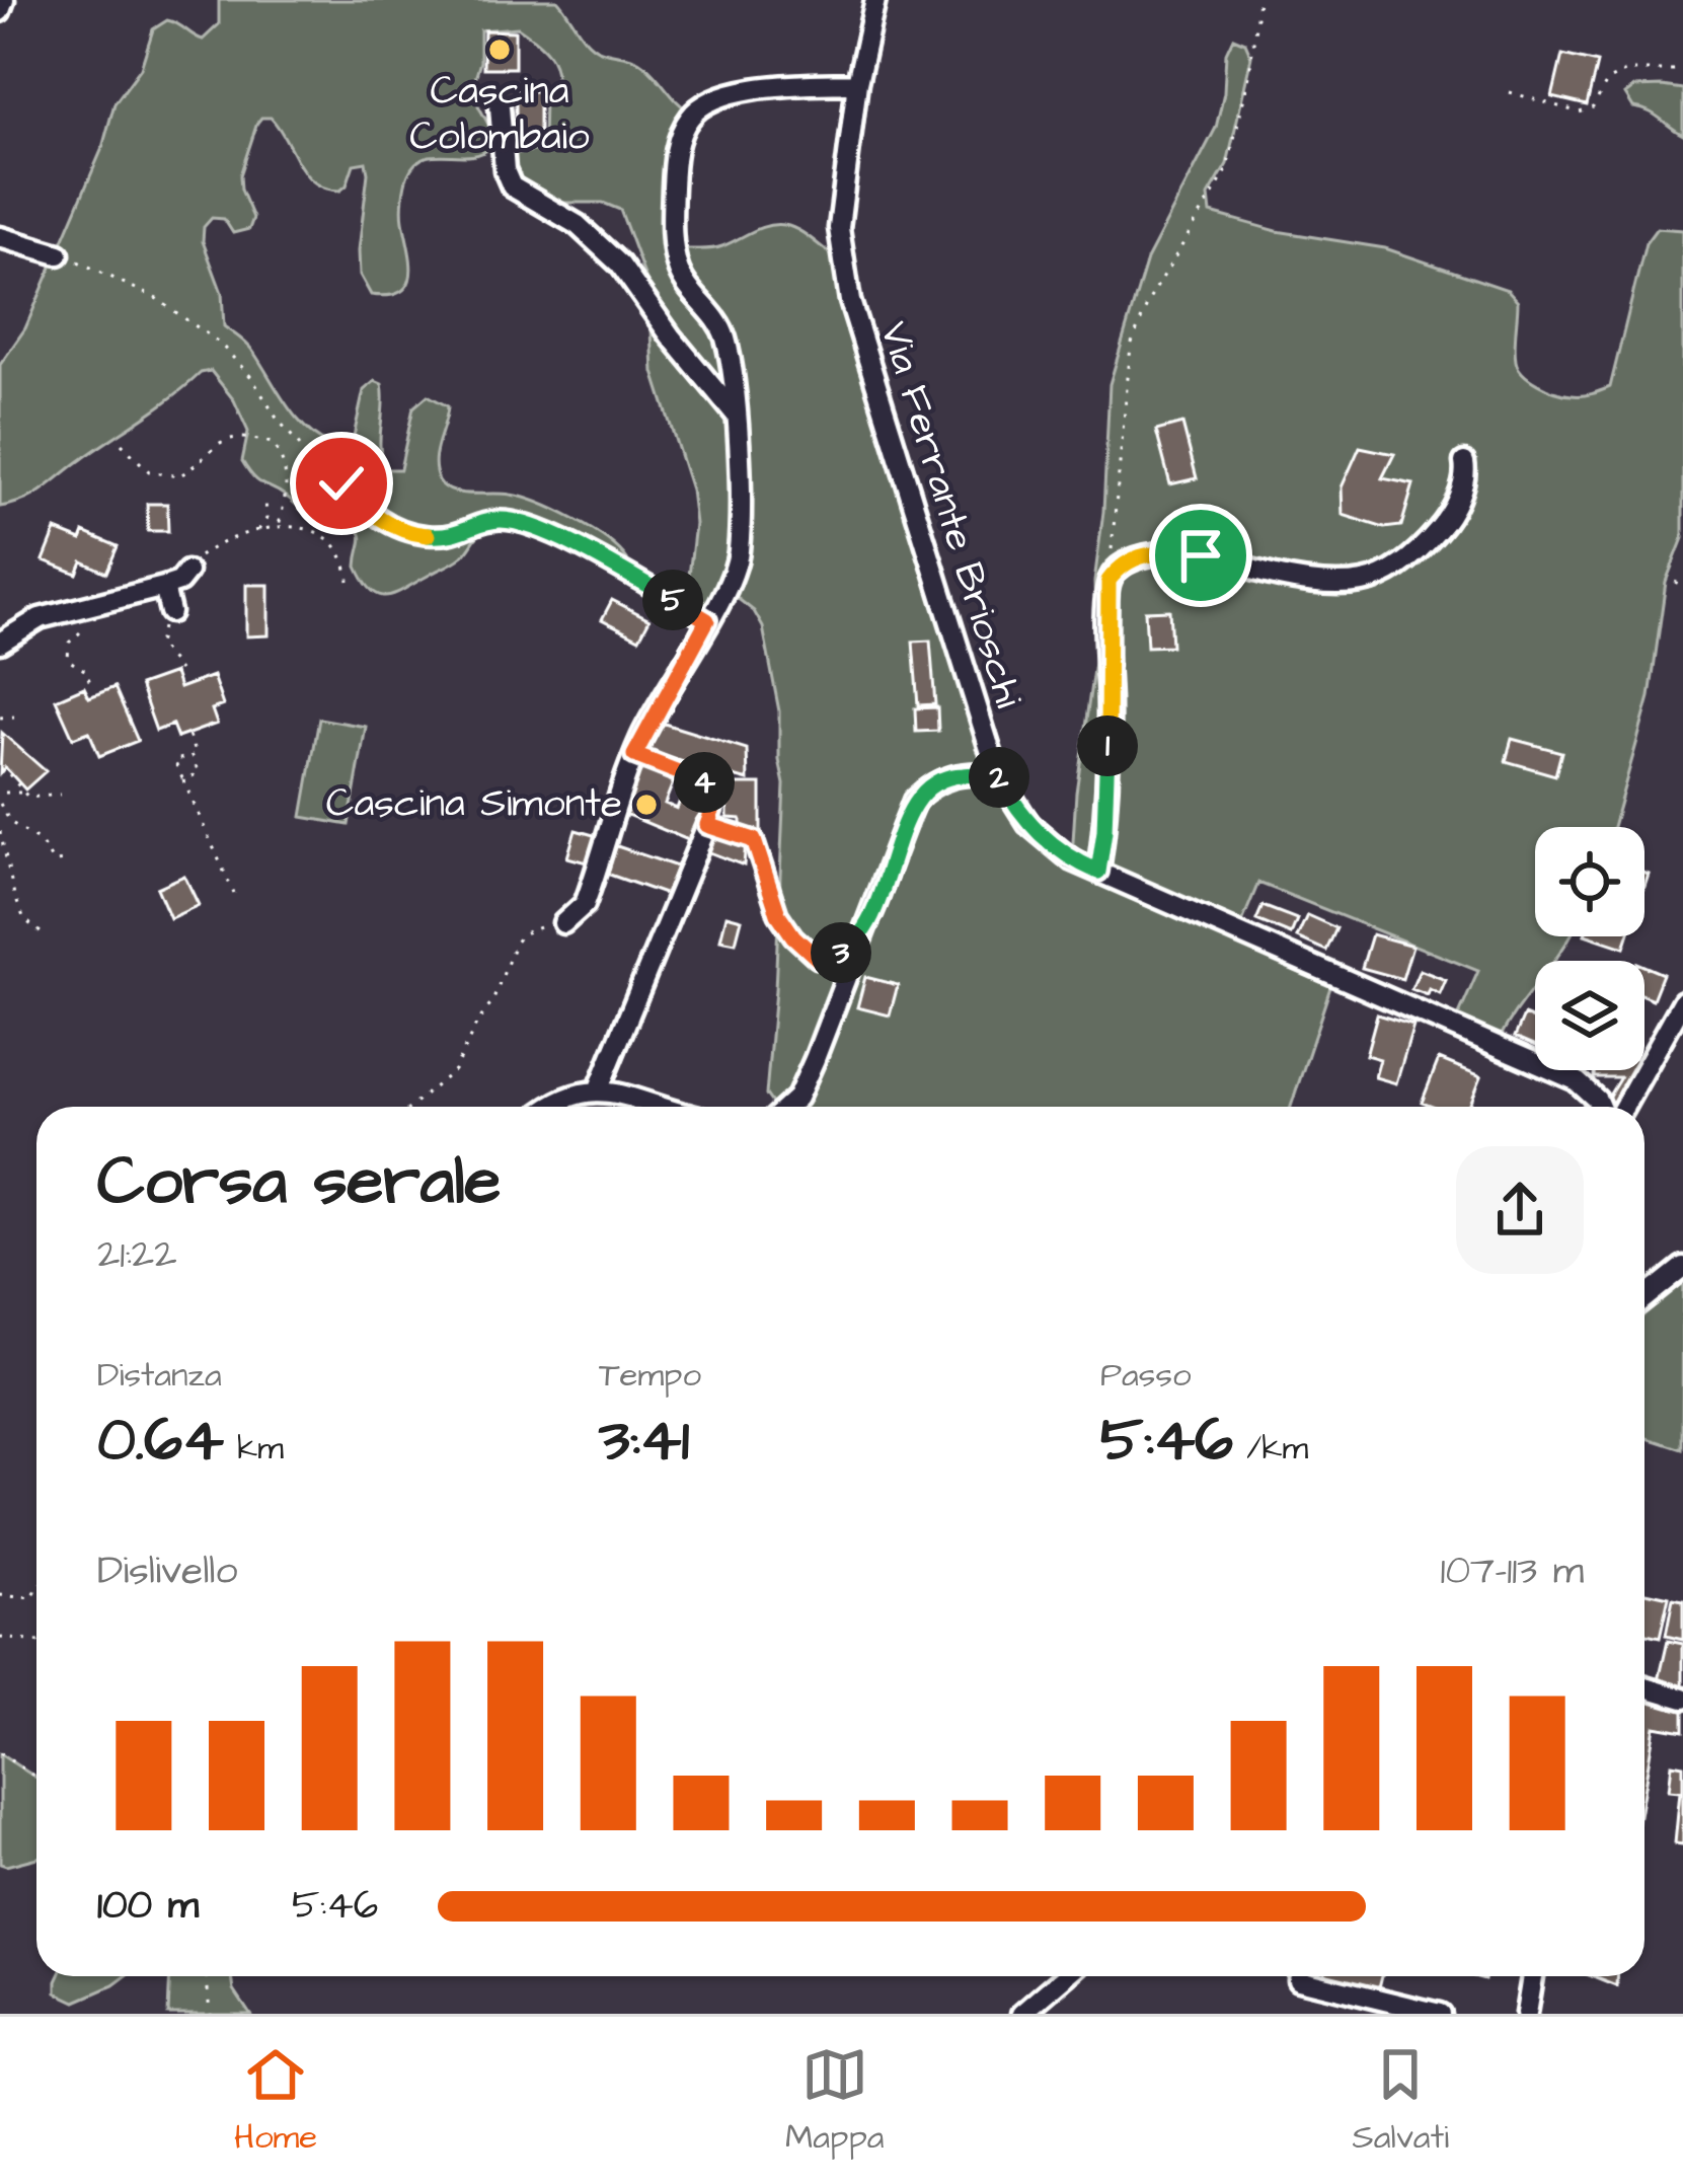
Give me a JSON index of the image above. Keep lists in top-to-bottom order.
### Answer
{
  "streets": {
    "street": ["Via Ferrante Brioschi"]
  },
  "places": ["Cascina Colombaio", "Cascina Simonte"],
  "page": {
    "pins": [
      "5",
      "1",
      "2",
      "4",
      "3"
    ],
    "heading": ["Corsa serale", "21:22"],
    "stats": [
      ["Distanza", "0.64 km"],
      ["Tempo", "3:41"],
      ["Passo", "5:46 /km"]
    ],
    "chart": ["Dislivello", "107–113 m"],
    "list": [
      {
        "name": "100 m",
        "note": "5:46"
      }
    ],
    "tabs": ["Home", "Mappa", "Salvati"]
  }
}
